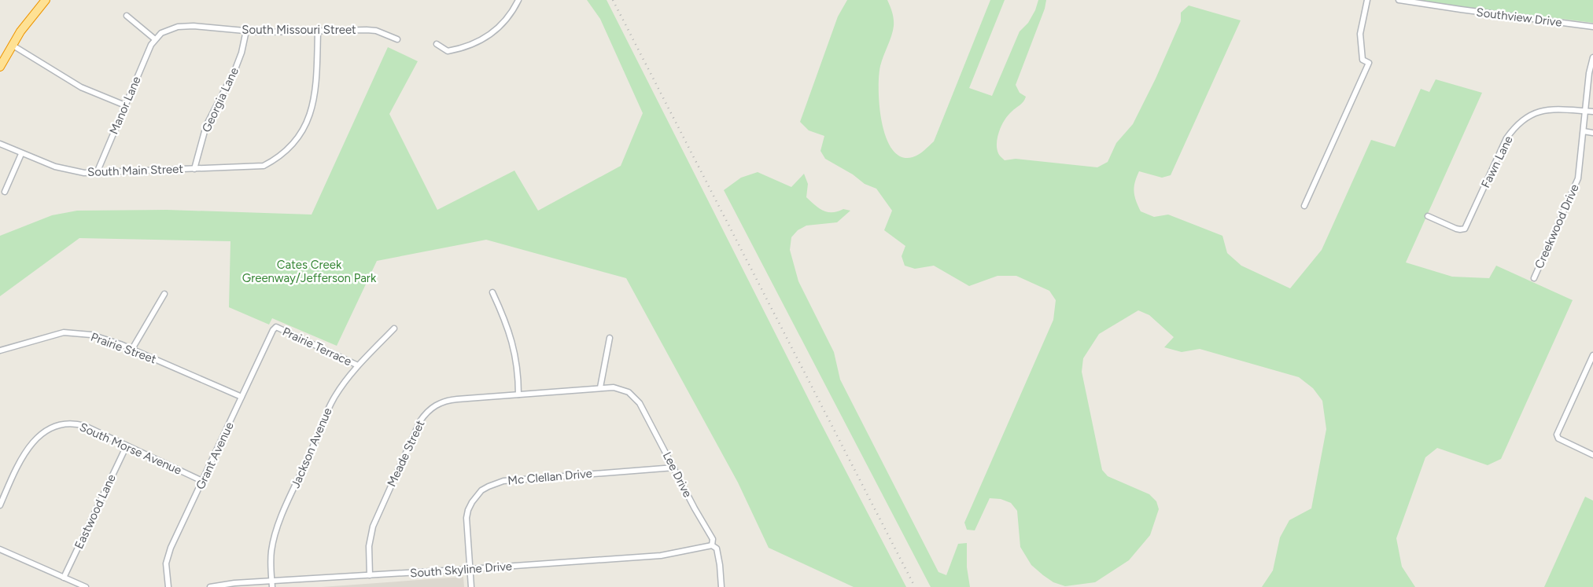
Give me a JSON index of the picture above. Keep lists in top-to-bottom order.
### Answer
{
  "streets": {
    "street": [
      "Southview Drive",
      "South Missouri Street",
      "Georgia Lane",
      "Manor Lane",
      "Fawn Lane",
      "South Main Street",
      "Creekwood Drive",
      "Prairie Terrace",
      "Prairie Street",
      "Jackson Avenue",
      "South Morse Avenue",
      "Meade Street",
      "Grant Avenue",
      "Lee Drive",
      "Mc Clellan Drive",
      "Eastwood Lane",
      "South Skyline Drive"
    ]
  },
  "crossings": [
    ["South Missouri Street", "Georgia Lane"],
    ["South Missouri Street", "Manor Lane"],
    ["South Missouri Street", "South Main Street"],
    ["Georgia Lane", "South Main Street"],
    ["Manor Lane", "South Main Street"],
    ["Fawn Lane", "Creekwood Drive"],
    ["Prairie Terrace", "Jackson Avenue"],
    ["Prairie Terrace", "Grant Avenue"],
    ["Prairie Street", "Grant Avenue"],
    ["Jackson Avenue", "South Skyline Drive"],
    ["South Morse Avenue", "Grant Avenue"],
    ["South Morse Avenue", "Eastwood Lane"],
    ["Meade Street", "Lee Drive"],
    ["Meade Street", "South Skyline Drive"],
    ["Lee Drive", "Mc Clellan Drive"],
    ["Lee Drive", "South Skyline Drive"],
    ["Mc Clellan Drive", "South Skyline Drive"]
  ],
  "parks": ["Cates Creek Greenway/Jefferson Park"]
}
